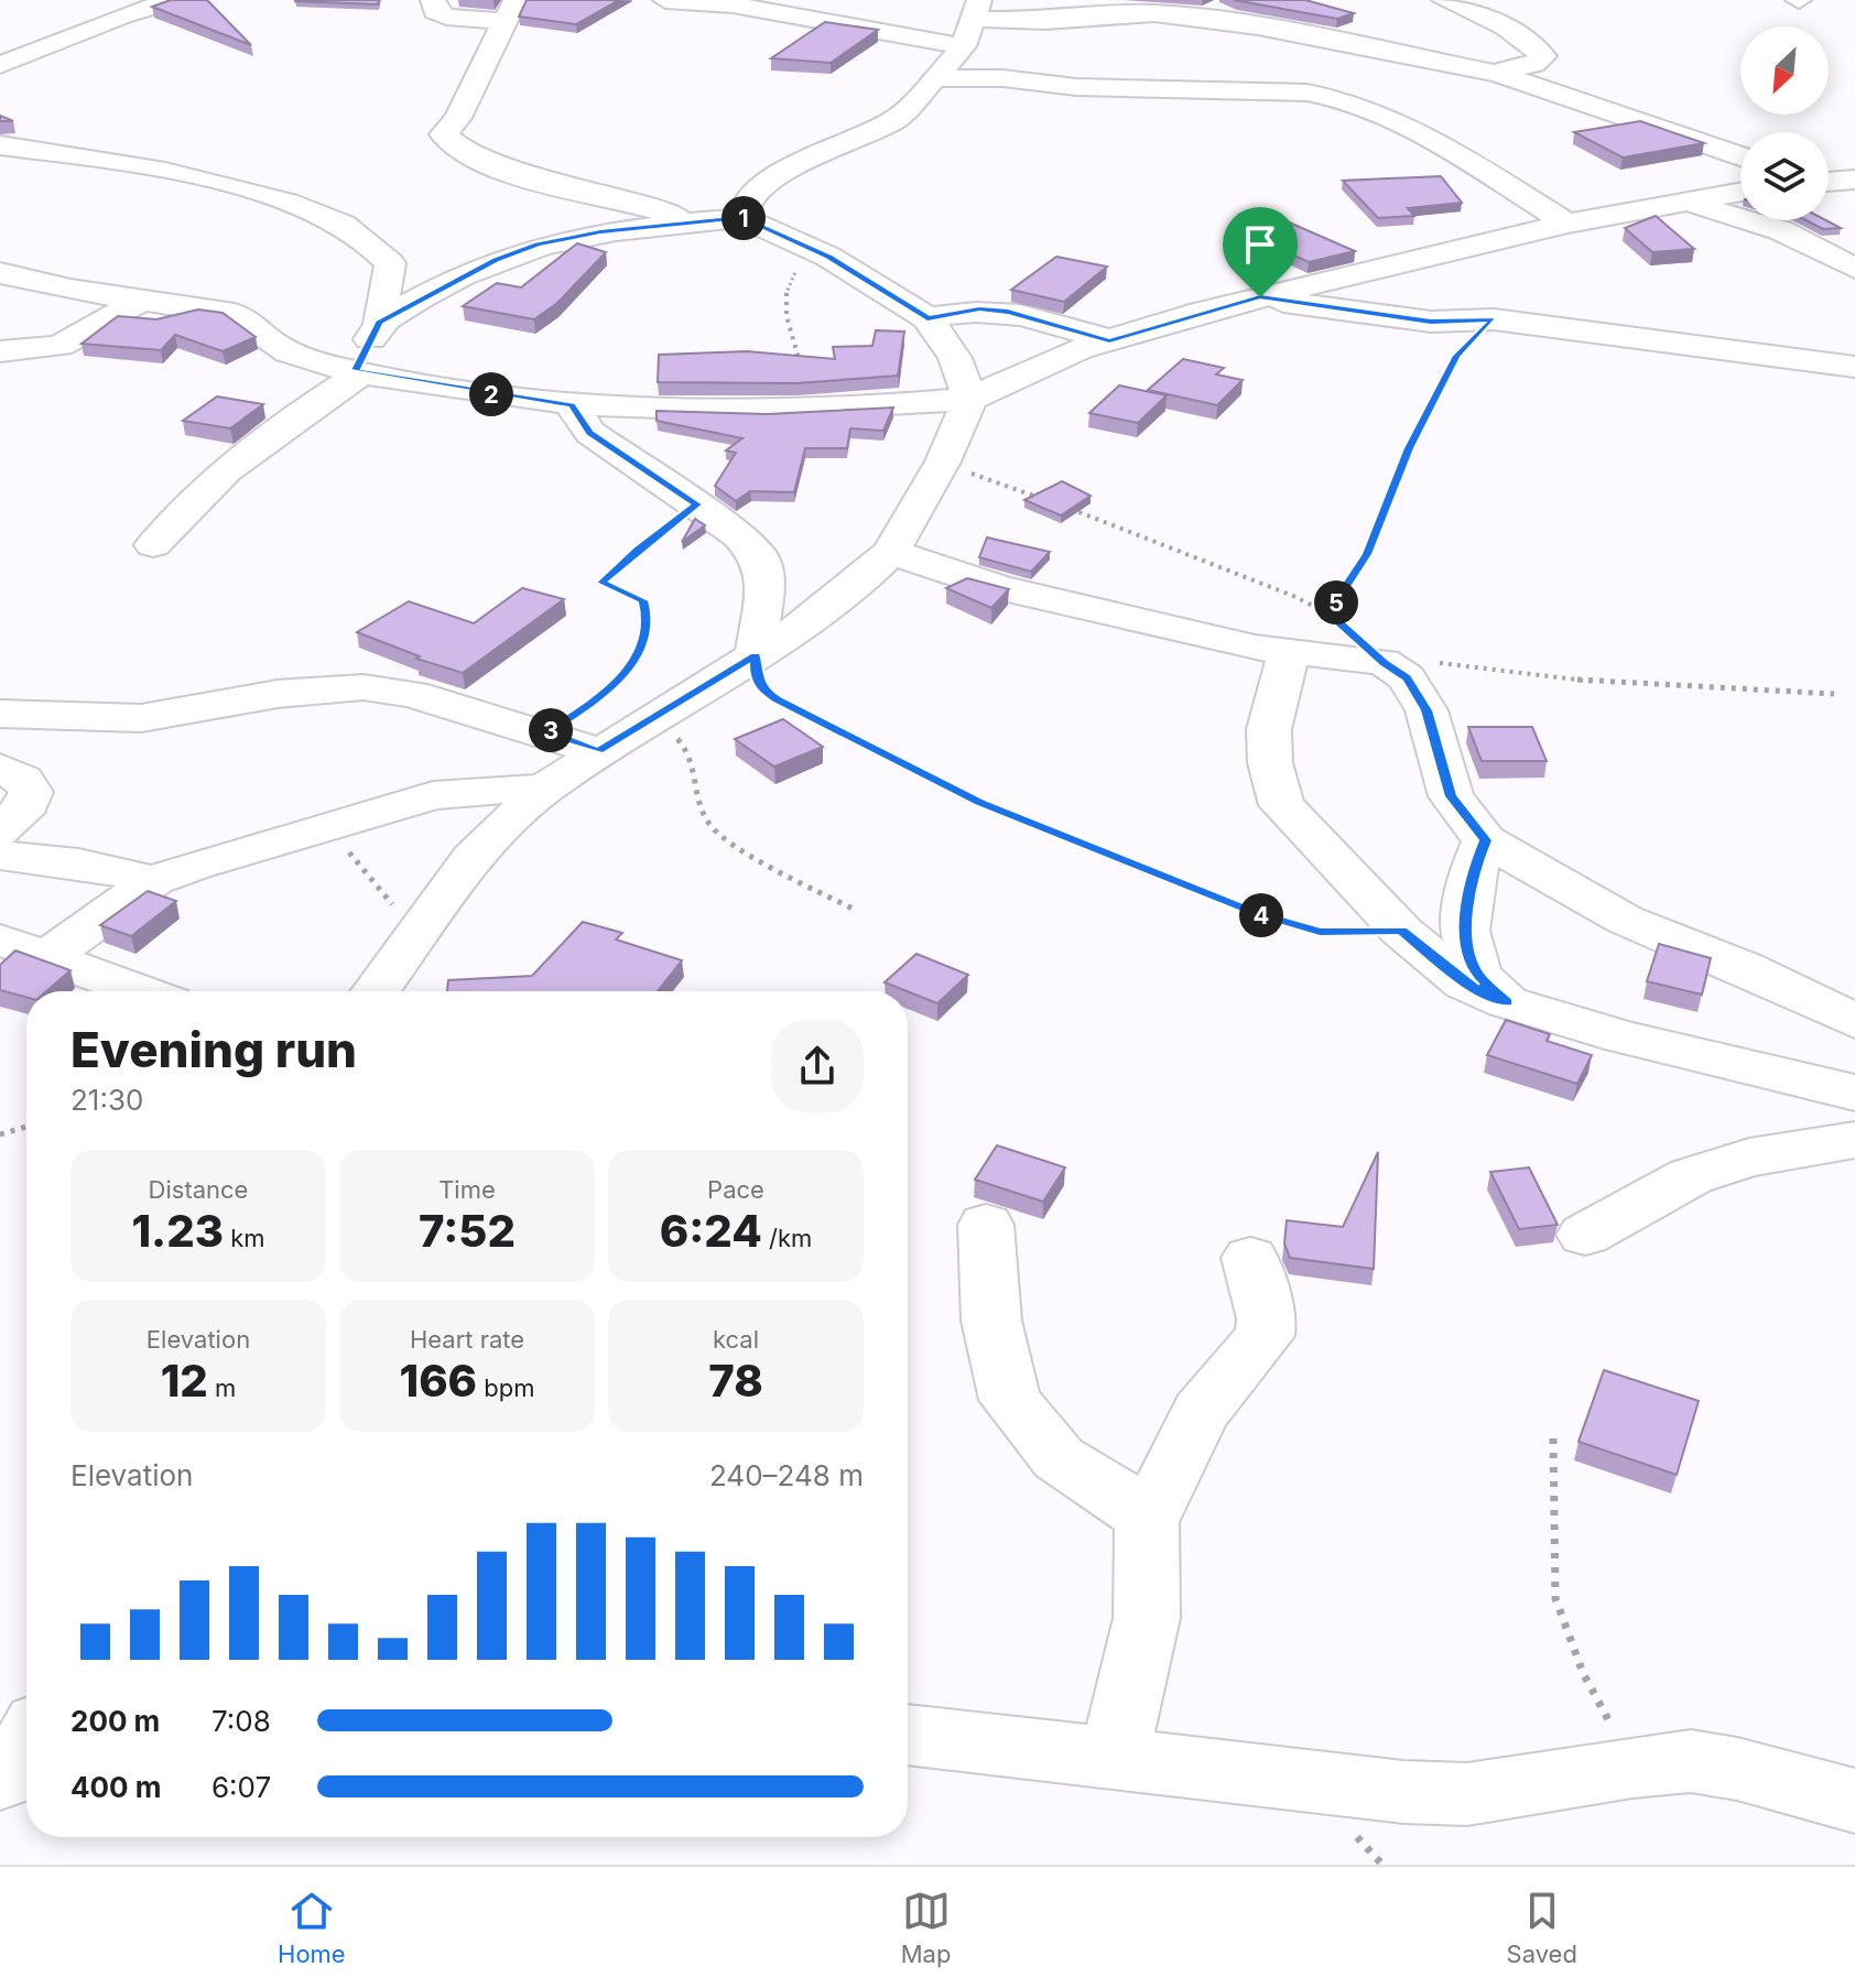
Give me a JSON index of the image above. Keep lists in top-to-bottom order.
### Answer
{
  "north": "bottom left",
  "page": {
    "pins": [
      "1",
      "2",
      "5",
      "3",
      "4"
    ],
    "heading": ["Evening run", "21:30"],
    "stats": [
      ["Distance", "1.23 km"],
      ["Time", "7:52"],
      ["Pace", "6:24 /km"],
      ["Elevation", "12 m"],
      ["Heart rate", "166 bpm"],
      ["kcal", "78"]
    ],
    "chart": ["Elevation", "240–248 m"],
    "list": [
      {
        "name": "200 m",
        "note": "7:08"
      },
      {
        "name": "400 m",
        "note": "6:07"
      }
    ],
    "tabs": ["Home", "Map", "Saved"]
  }
}
